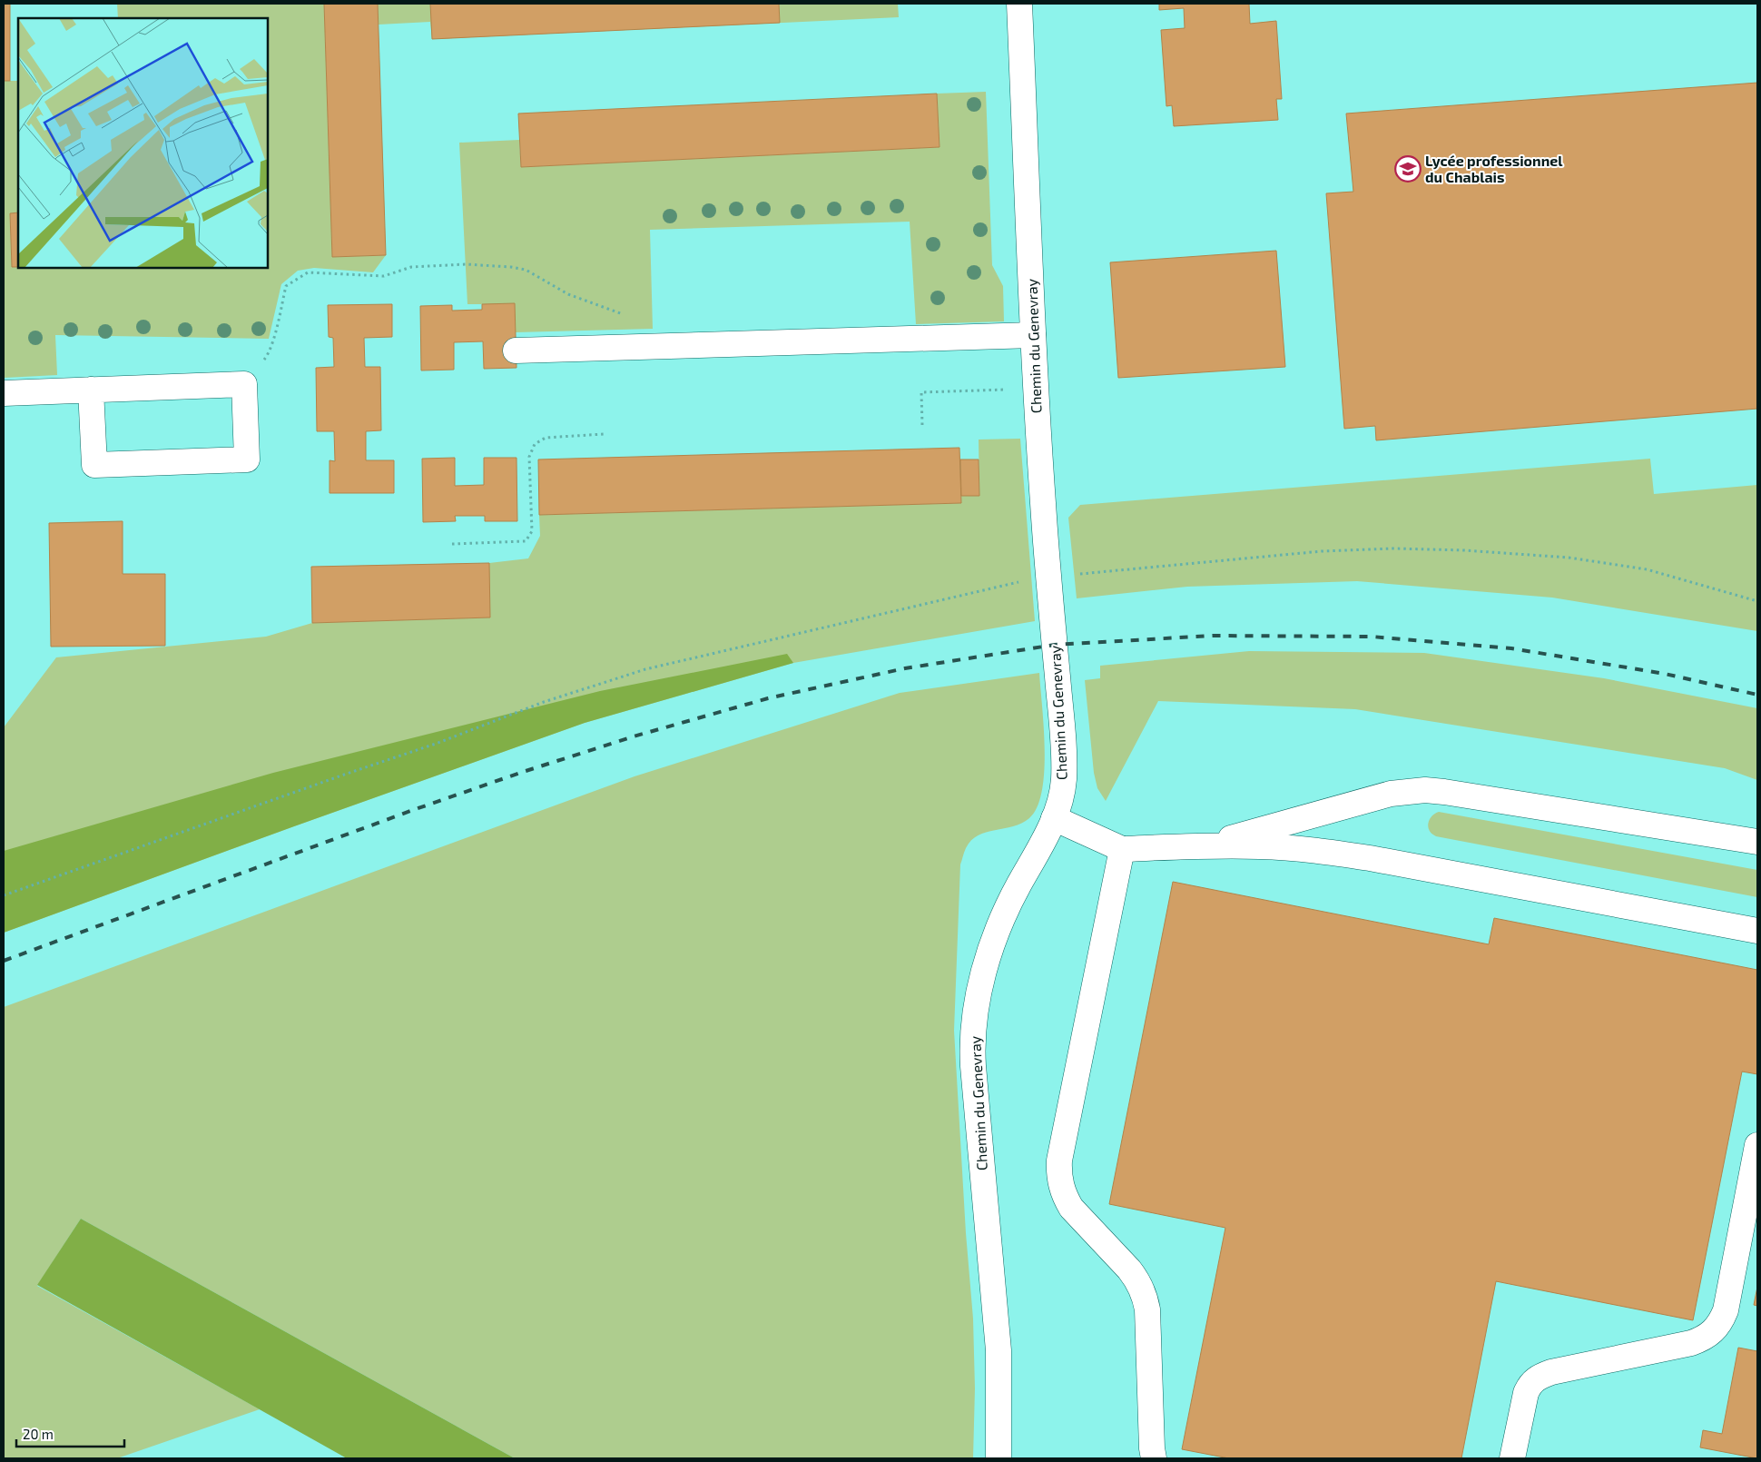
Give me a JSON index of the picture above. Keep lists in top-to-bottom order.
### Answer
{
  "streets": {
    "street": ["Chemin du Genevray"]
  },
  "places": {
    "school or university": ["Lycée professionnel du Chablais"]
  },
  "scale_bar": "20 m"
}
